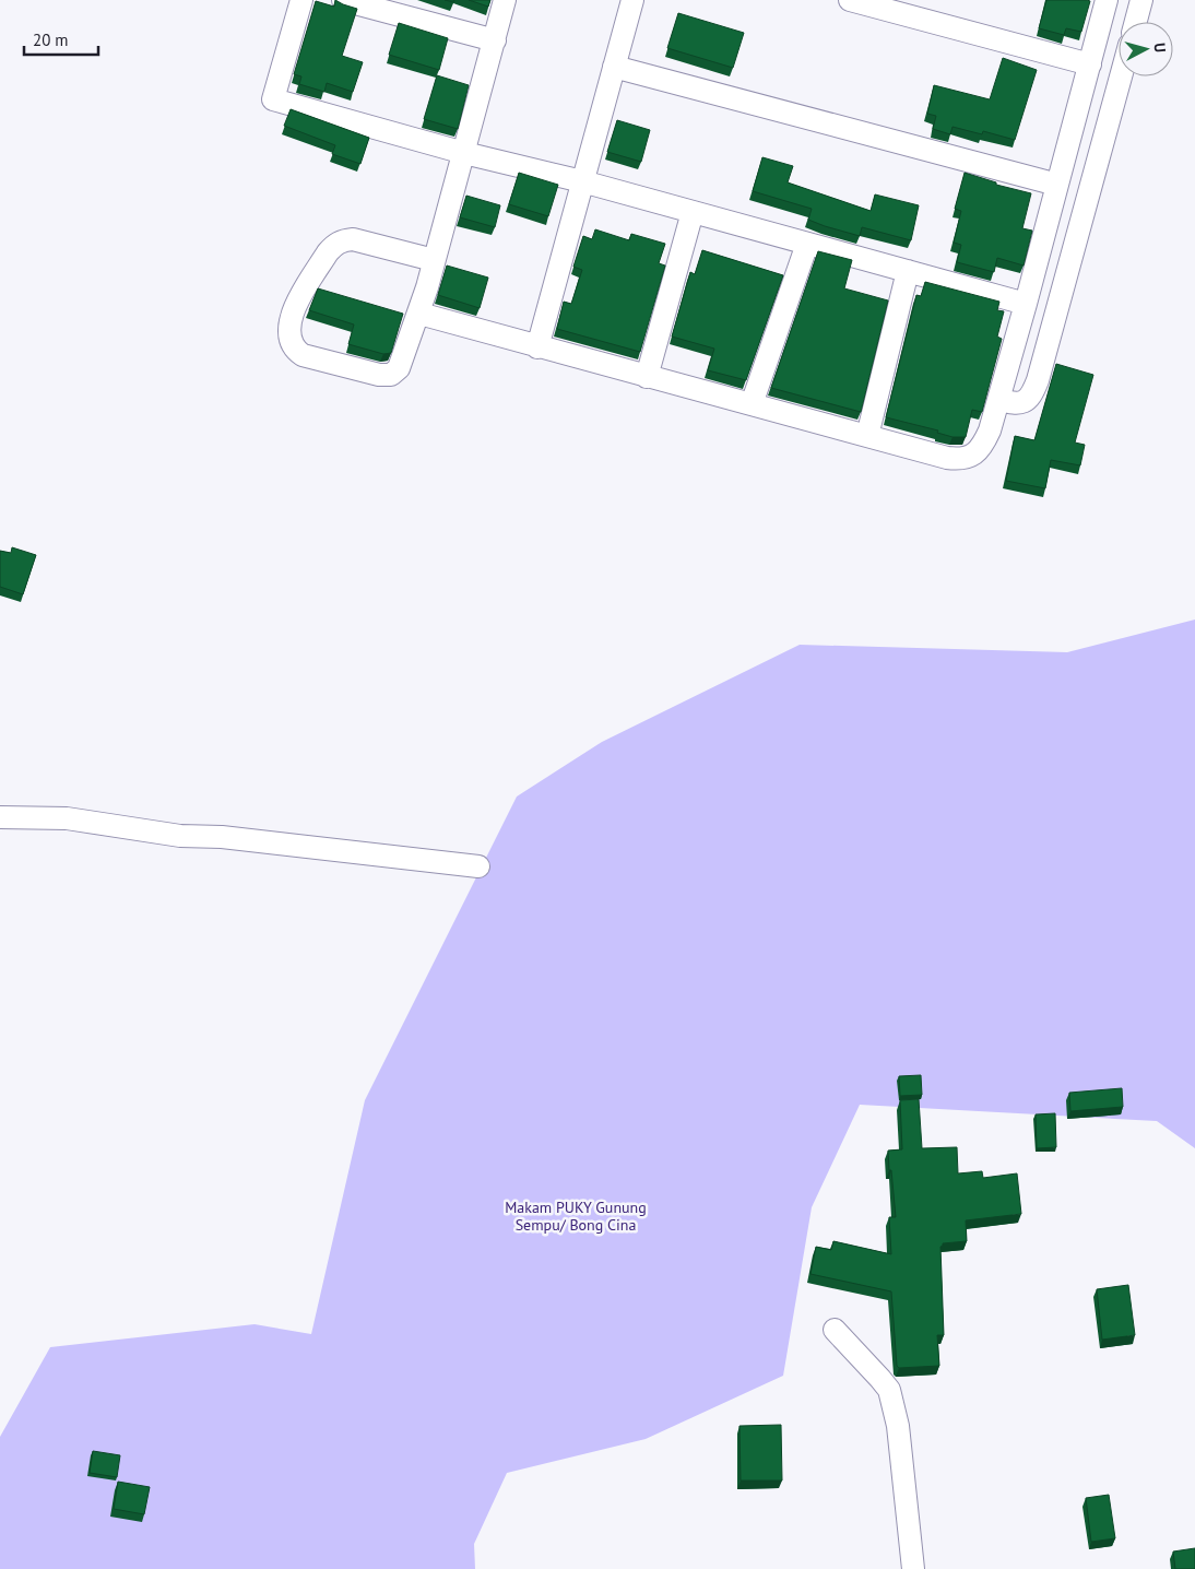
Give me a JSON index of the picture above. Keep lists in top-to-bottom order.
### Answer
{
  "parks": ["Makam PUKY Gunung Sempu/ Bong Cina"],
  "scale_bar": "20 m",
  "north": "right"
}
